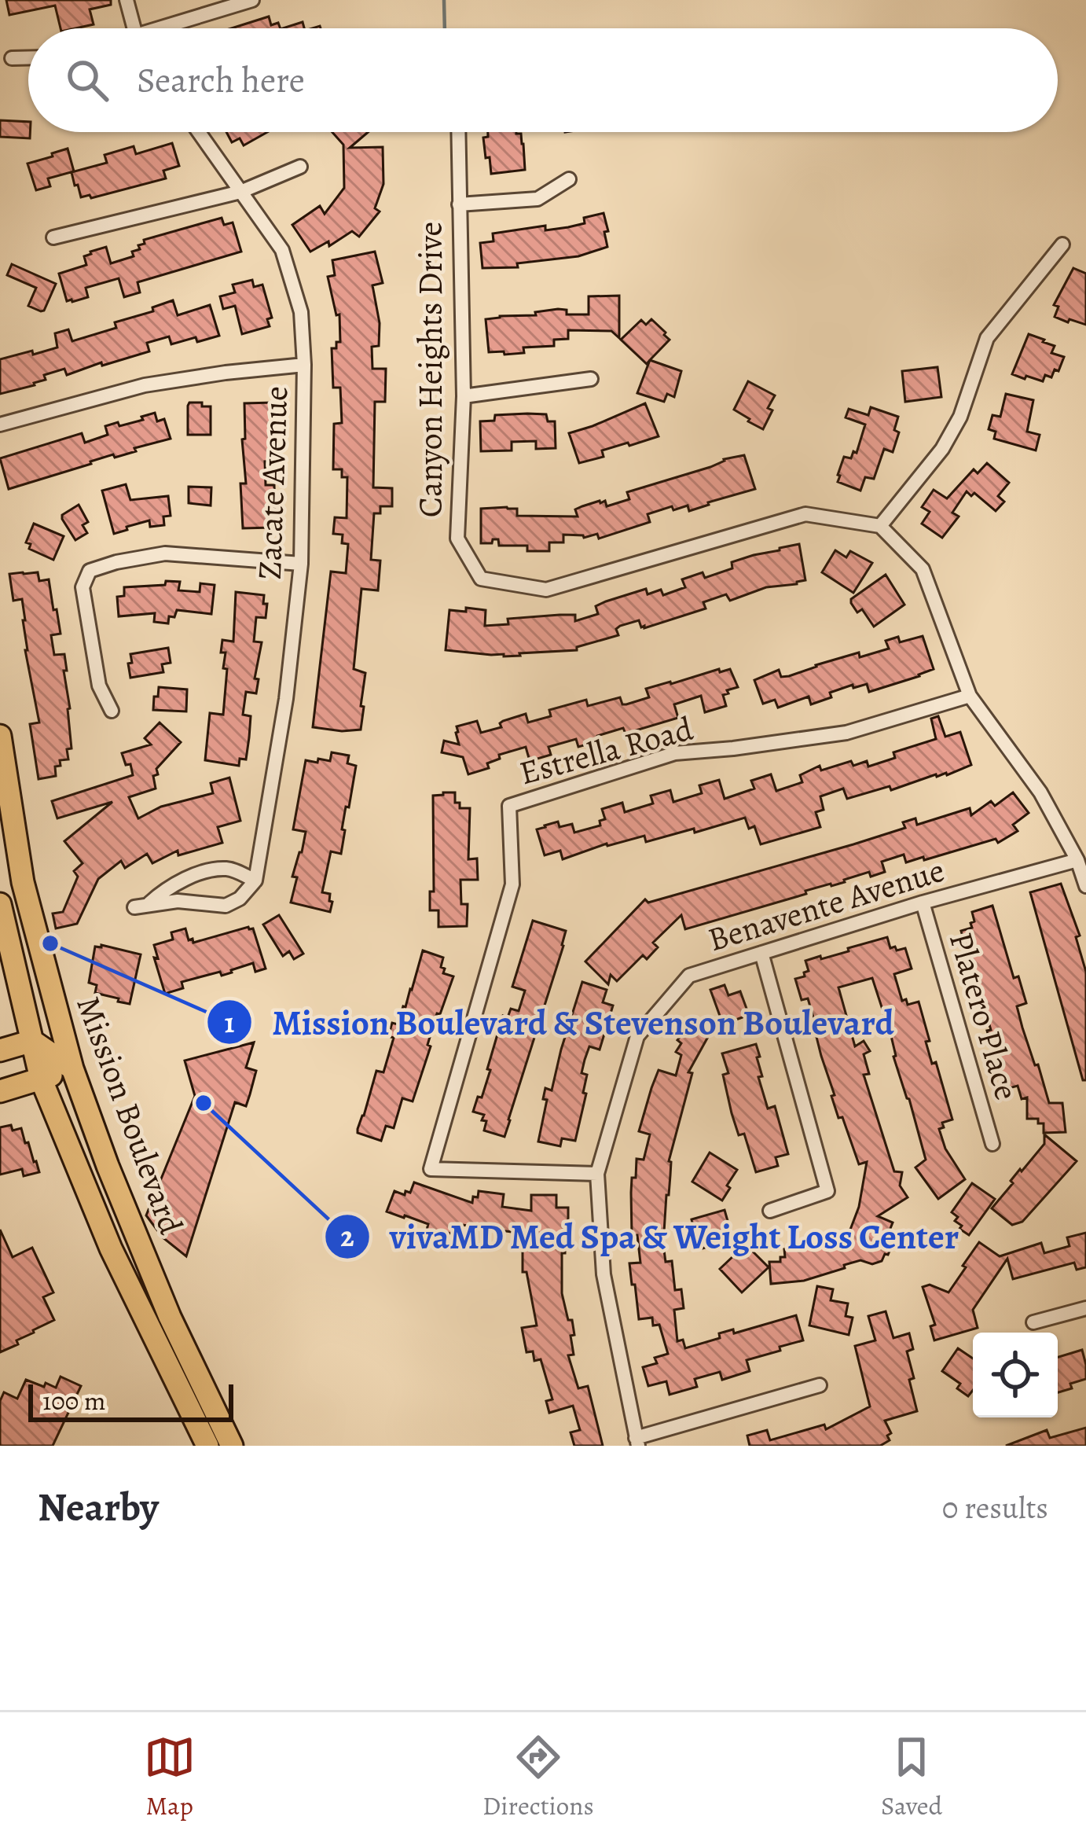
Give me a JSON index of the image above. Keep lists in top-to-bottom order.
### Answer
{
  "streets": {
    "main road": ["Mission Boulevard"],
    "street": [
      "Canyon Heights Drive",
      "Zacate Avenue",
      "Estrella Road",
      "Benavente Avenue",
      "Platero Place"
    ]
  },
  "crossings": [
    ["Estrella Road", "Benavente Avenue"],
    ["Benavente Avenue", "Platero Place"]
  ],
  "places": ["Mission Boulevard & Stevenson Boulevard", "vivaMD Med Spa & Weight Loss Center"],
  "scale_bar": "100 m",
  "page": {
    "search": "Search here",
    "scale": "100 m",
    "heading": ["Nearby", "0 results"],
    "nav": ["Map", "Directions", "Saved"]
  }
}
